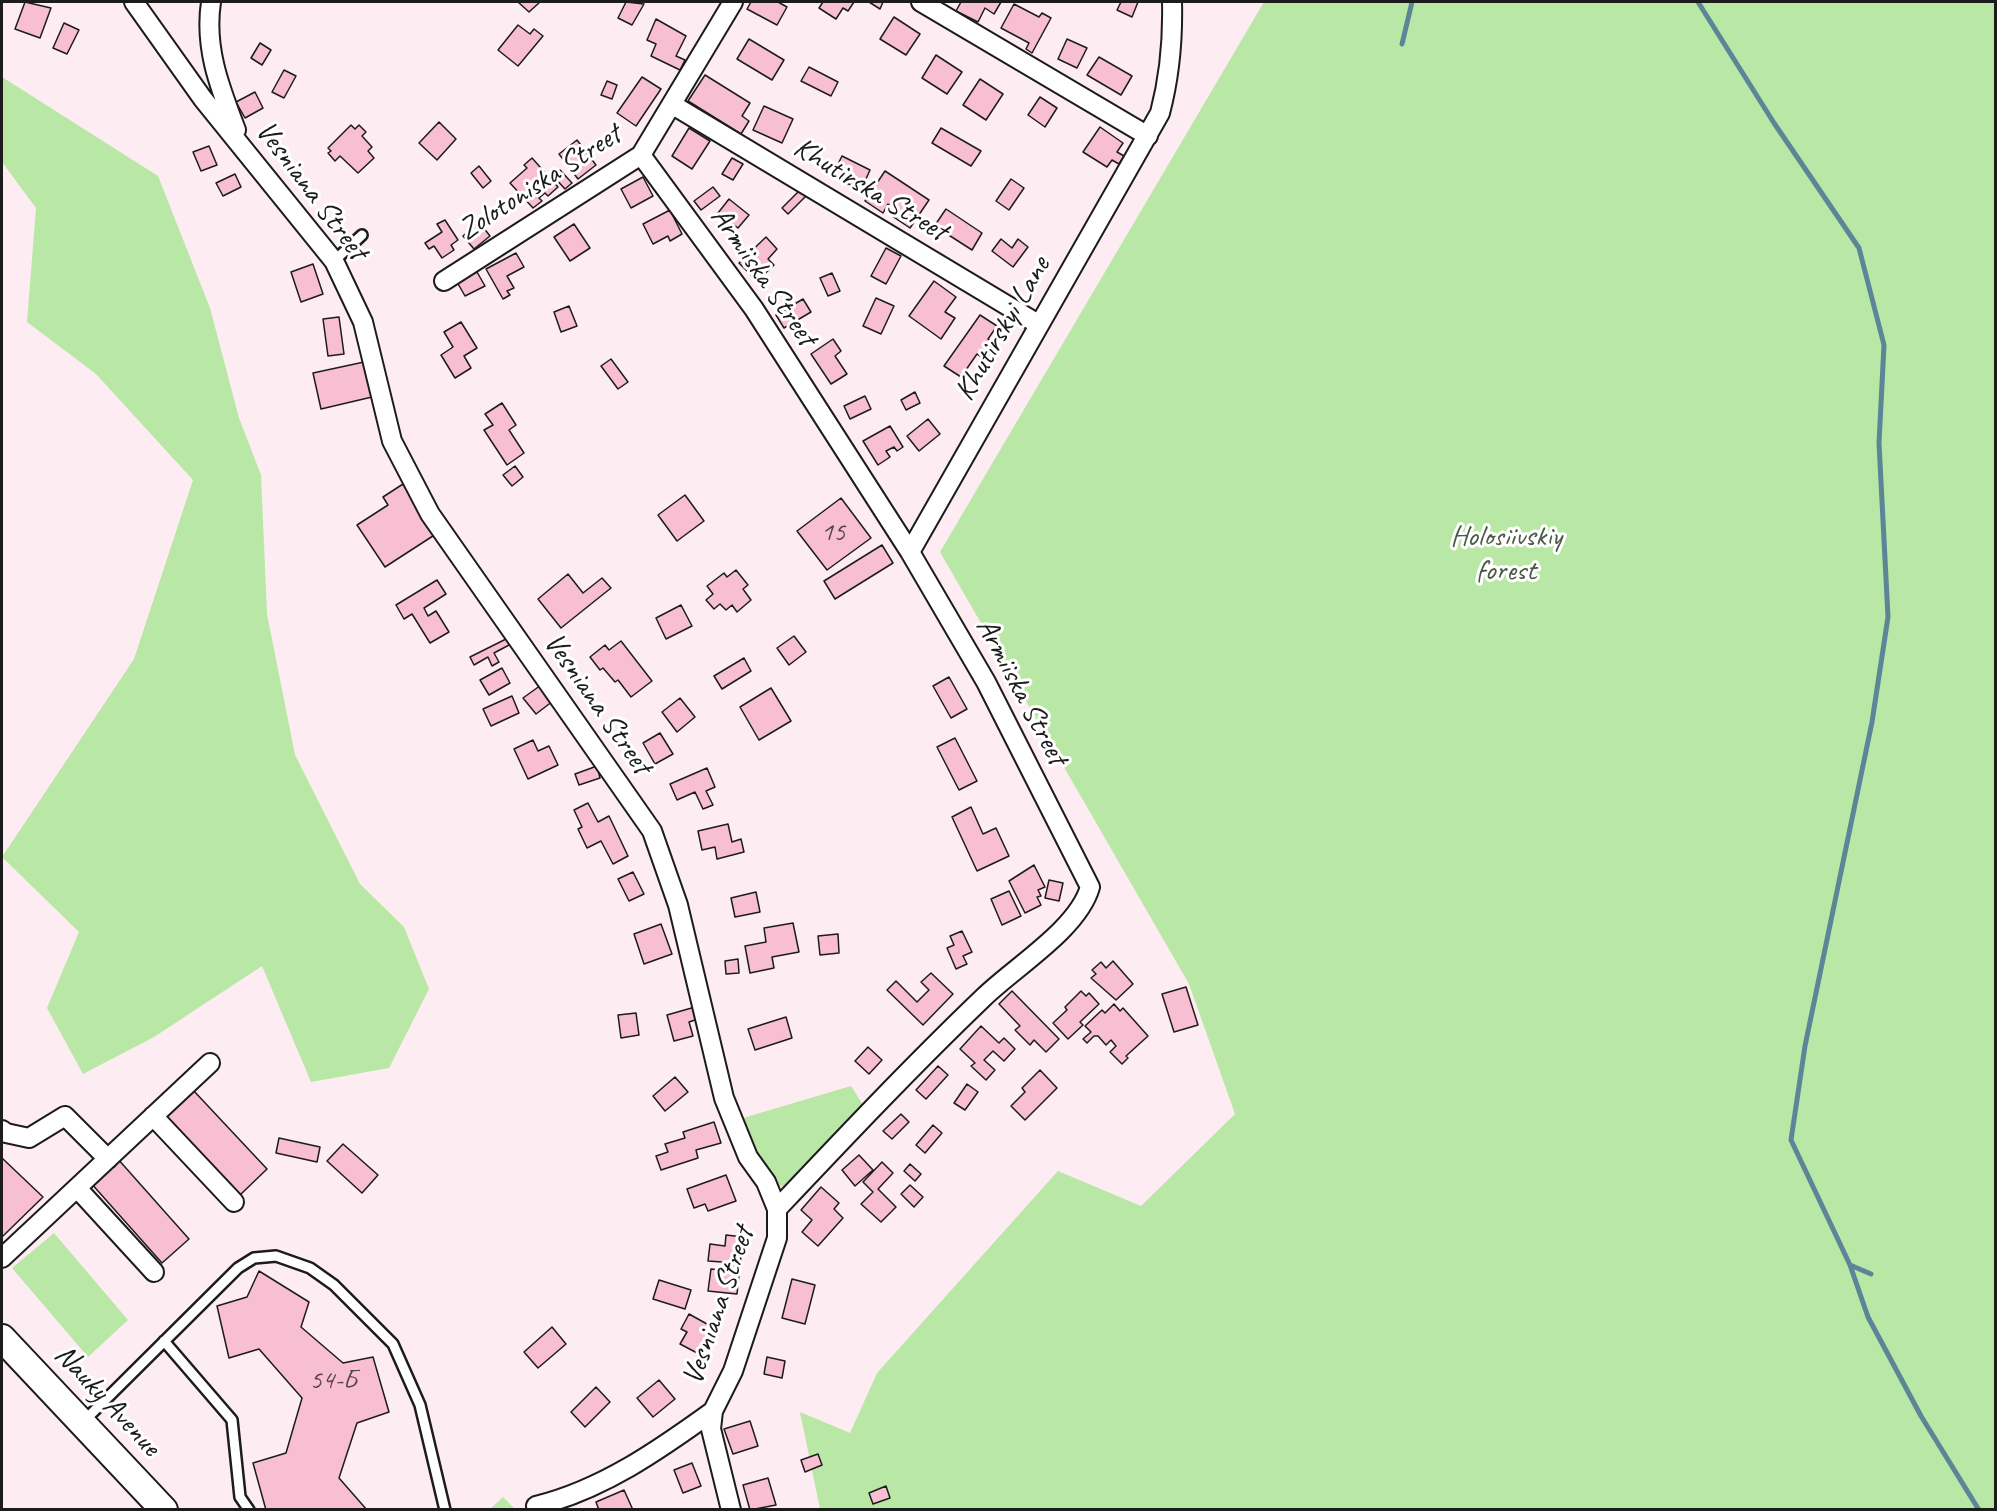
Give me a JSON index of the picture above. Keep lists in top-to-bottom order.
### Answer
{
  "streets": {
    "main road": ["Nauky Avenue"],
    "street": [
      "Zolotoniska Street",
      "Khutirska Street",
      "Vesniana Street",
      "Armiiska Street",
      "Khutirskyi Lane"
    ]
  },
  "crossings": [
    ["Zolotoniska Street", "Khutirska Street"],
    ["Zolotoniska Street", "Armiiska Street"],
    ["Khutirska Street", "Khutirskyi Lane"],
    ["Vesniana Street", "Armiiska Street"],
    ["Armiiska Street", "Khutirskyi Lane"]
  ],
  "parks": ["Holosiivskiy forest"],
  "house_numbers": ["15", "54-Б"]
}
